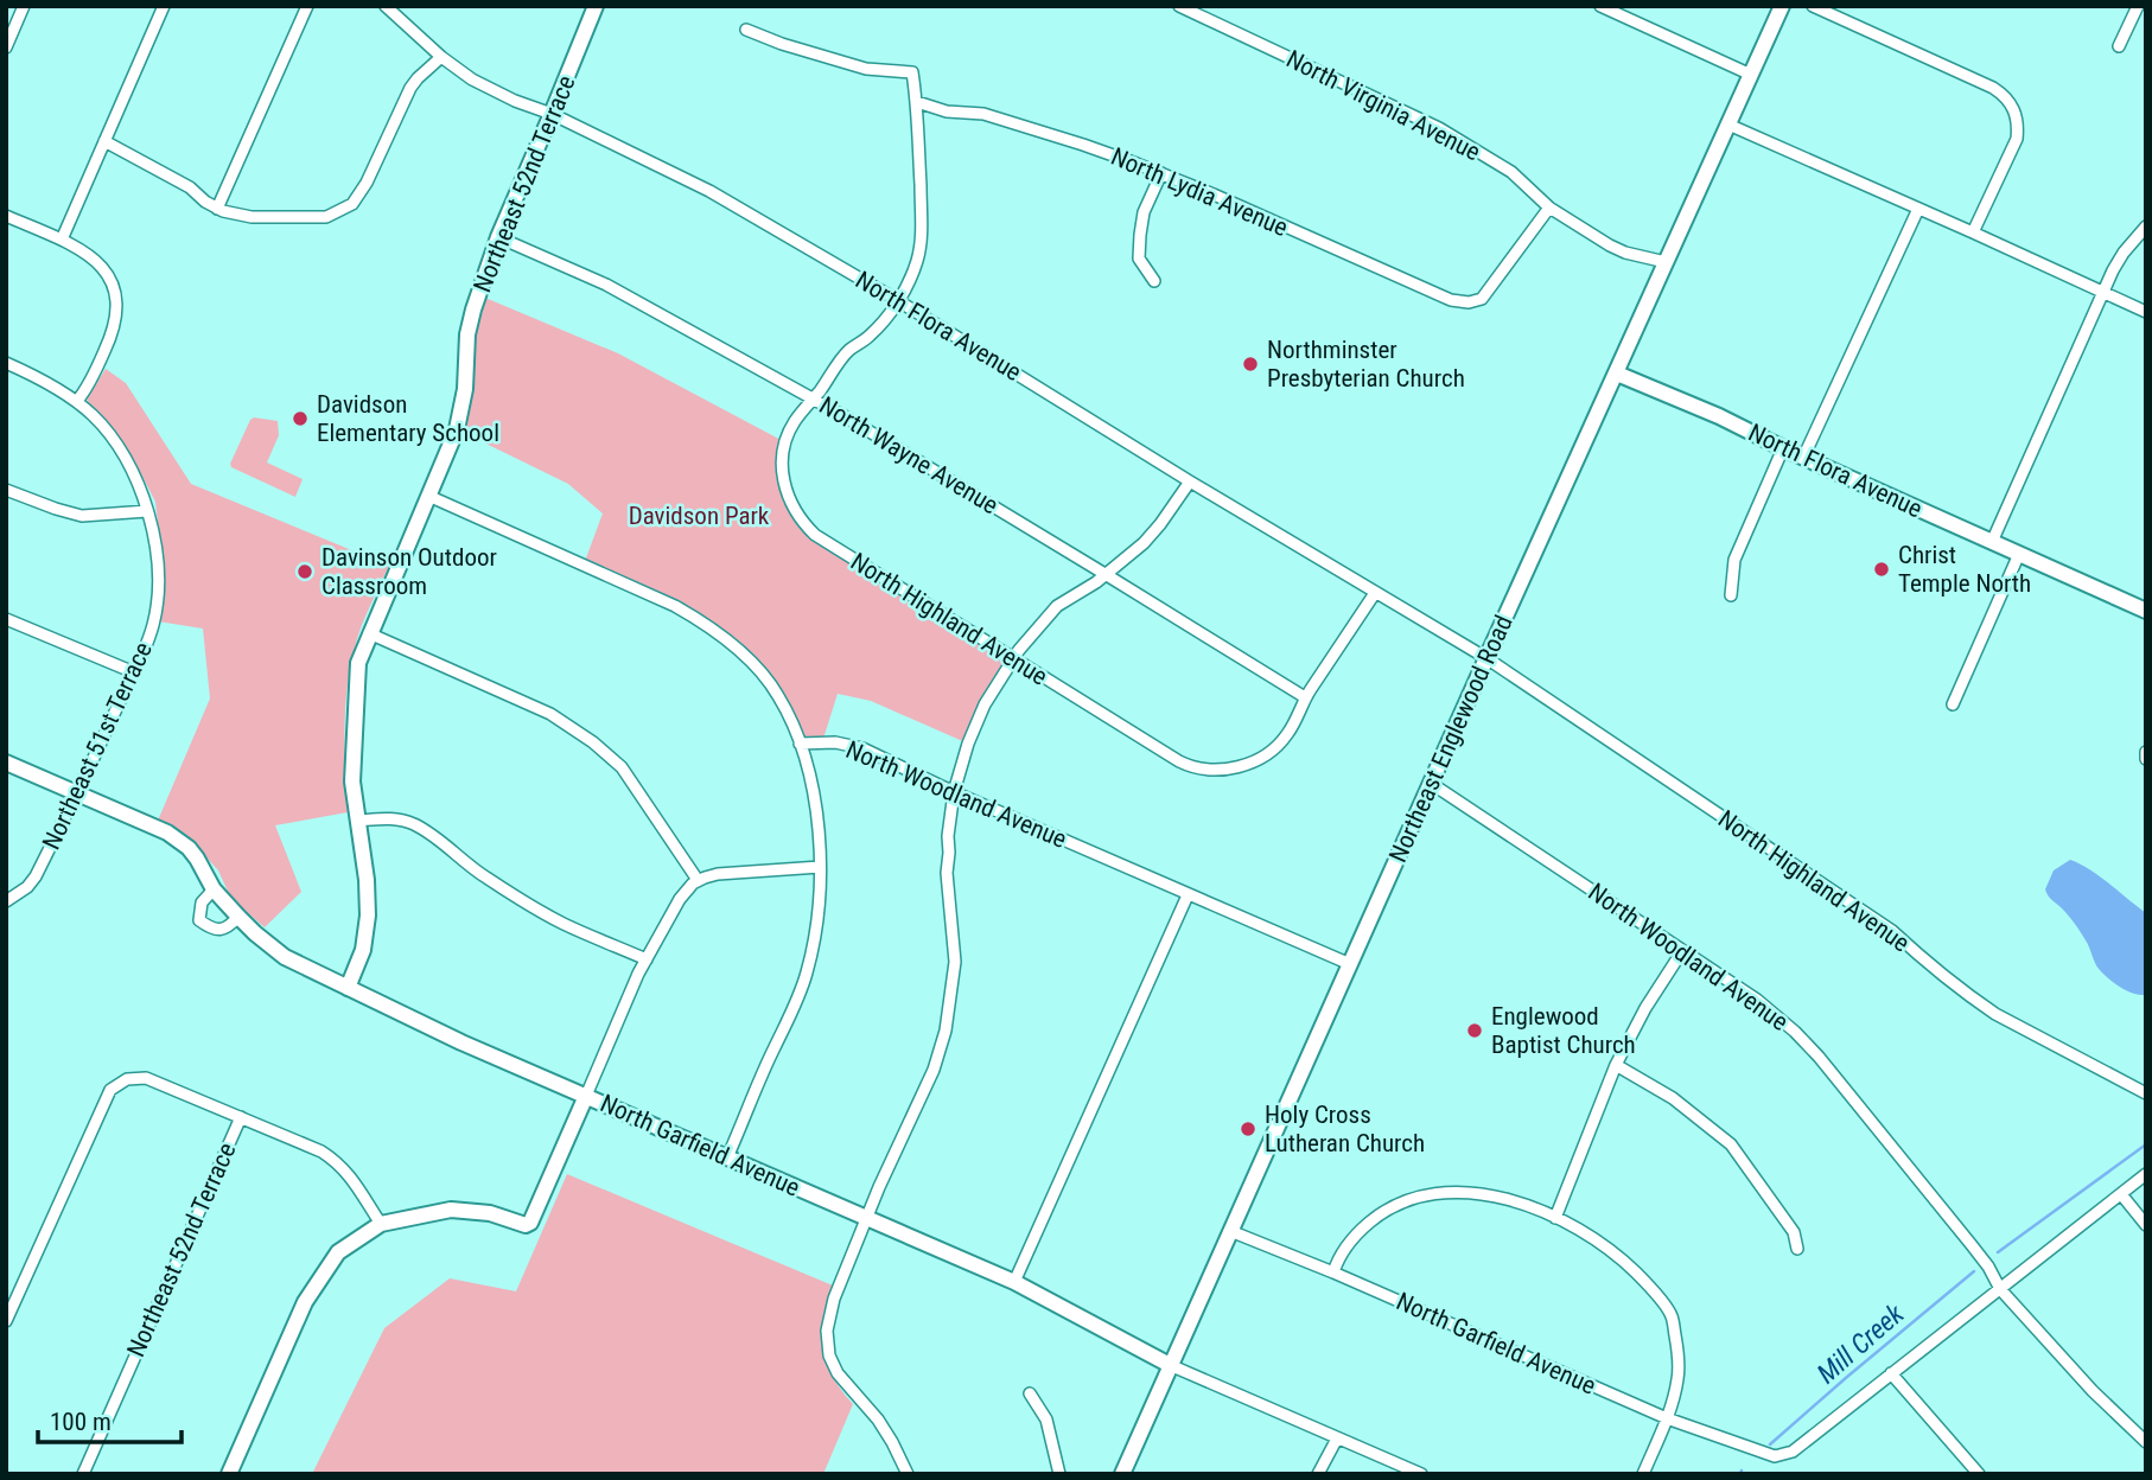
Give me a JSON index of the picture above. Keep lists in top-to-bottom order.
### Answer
{
  "streets": {
    "street": [
      "North Virginia Avenue",
      "Northeast 52nd Terrace",
      "North Lydia Avenue",
      "North Flora Avenue",
      "North Wayne Avenue",
      "North Highland Avenue",
      "Northeast Englewood Road",
      "Northeast 51st Terrace",
      "North Woodland Avenue",
      "North Garfield Avenue"
    ]
  },
  "crossings": [
    ["North Virginia Avenue", "North Lydia Avenue"],
    ["North Virginia Avenue", "Northeast Englewood Road"],
    ["Northeast 52nd Terrace", "North Flora Avenue"],
    ["Northeast 52nd Terrace", "North Wayne Avenue"],
    ["Northeast 52nd Terrace", "North Garfield Avenue"],
    ["North Lydia Avenue", "North Highland Avenue"],
    ["North Flora Avenue", "North Highland Avenue"],
    ["North Flora Avenue", "Northeast Englewood Road"],
    ["North Wayne Avenue", "North Highland Avenue"],
    ["North Highland Avenue", "Northeast Englewood Road"],
    ["Northeast Englewood Road", "North Woodland Avenue"],
    ["Northeast Englewood Road", "North Garfield Avenue"],
    ["Northeast 51st Terrace", "North Garfield Avenue"]
  ],
  "water": ["Mill Creek"],
  "parks": ["Davidson Park"],
  "places": [
    "Northminster Presbyterian Church",
    "Davidson Elementary School",
    "Christ Temple North",
    "Davinson Outdoor Classroom",
    "Englewood Baptist Church",
    "Holy Cross Lutheran Church"
  ],
  "scale_bar": "100 m"
}
